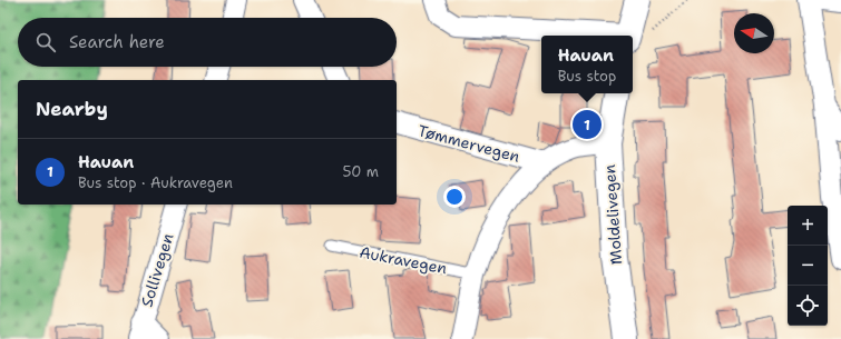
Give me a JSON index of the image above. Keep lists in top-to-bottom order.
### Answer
{
  "streets": {
    "main road": ["Moldelivegen"],
    "street": ["Tømmervegen", "Sollivegen"],
    "lane": ["Aukravegen"]
  },
  "north": "left",
  "page": {
    "search": "Search here",
    "popup": ["Hauan", "Bus stop"],
    "heading": "Nearby",
    "pins": "1",
    "list": [
      {
        "mark": "1",
        "name": "Hauan",
        "note": "Bus stop · Aukravegen",
        "value": "50 m"
      }
    ],
    "map_buttons": ["+", "−"]
  }
}
